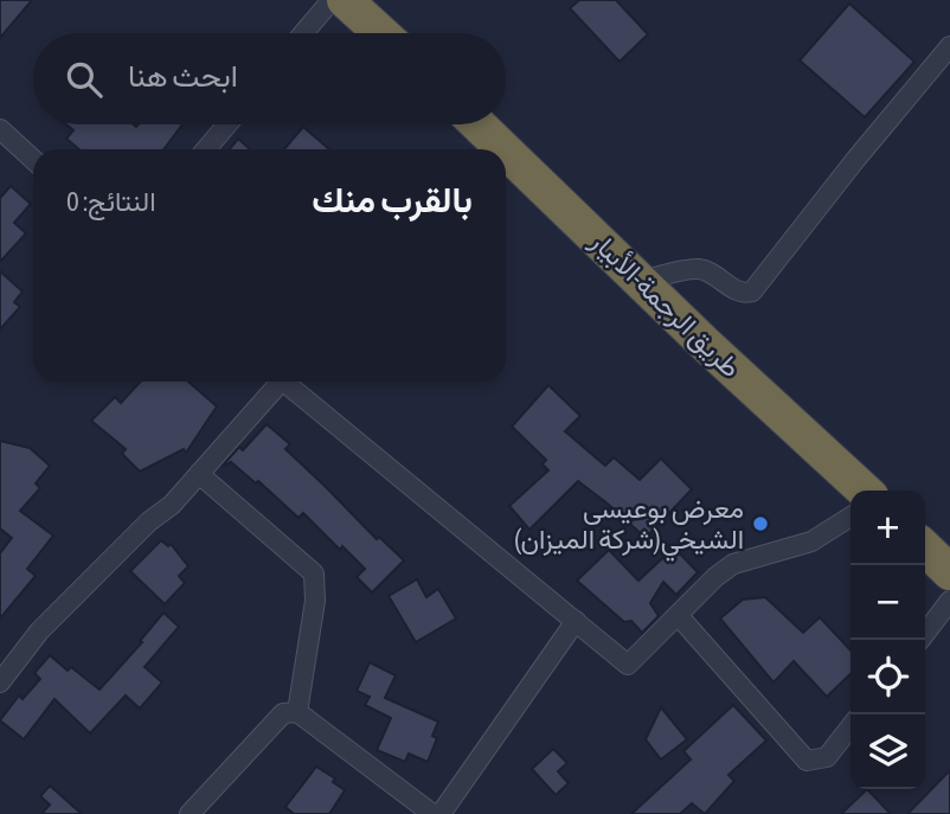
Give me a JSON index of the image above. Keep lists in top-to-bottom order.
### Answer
{
  "streets": {
    "highway": ["طريق الرجمة-الأبيار"]
  },
  "places": ["معرض بوعيسى الشيخي(شركة الميزان)"],
  "page": {
    "search": "ابحث هنا",
    "heading": ["بالقرب منك", "النتائج: 0"],
    "map_buttons": ["+", "−"]
  }
}
